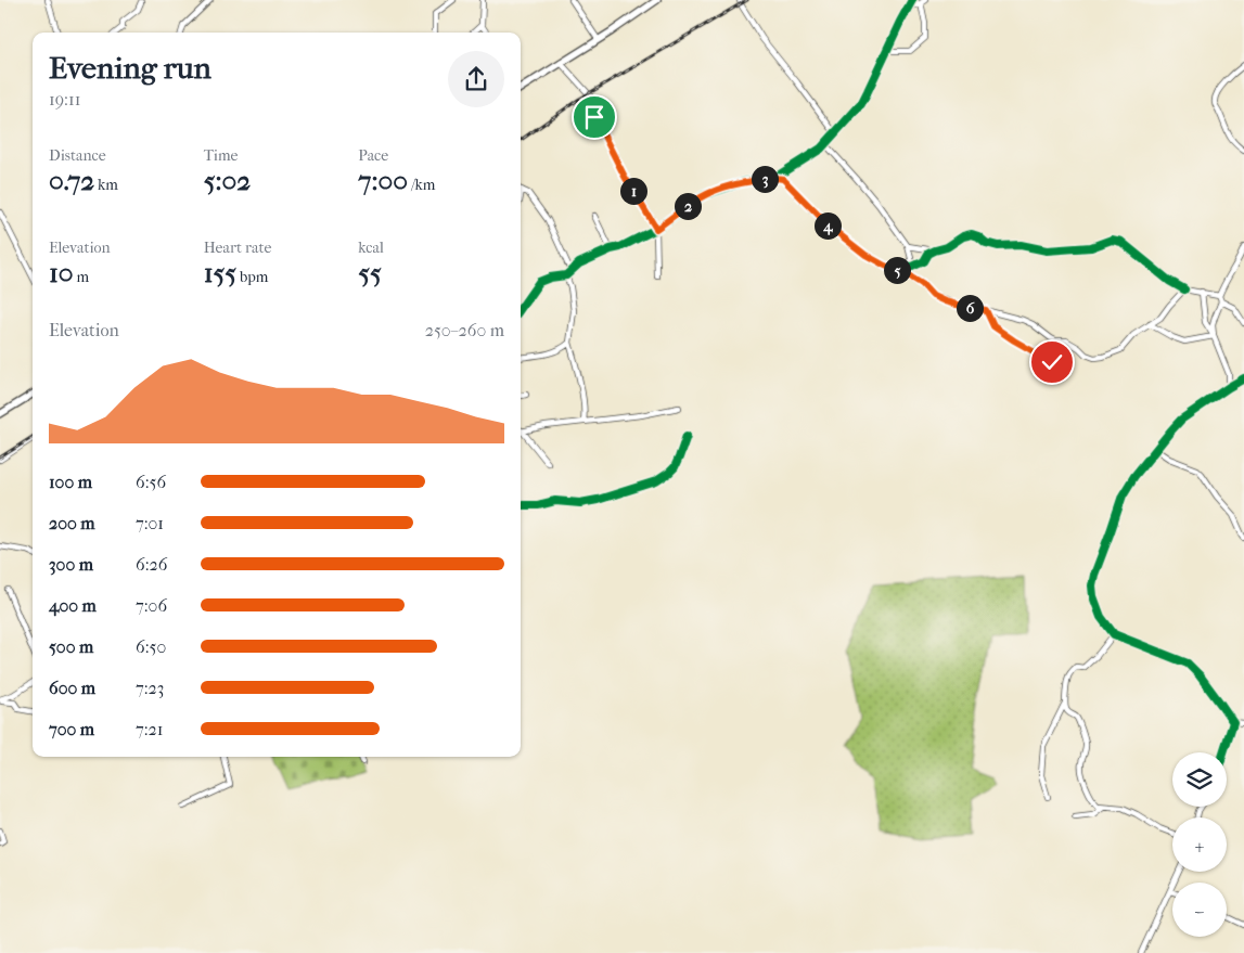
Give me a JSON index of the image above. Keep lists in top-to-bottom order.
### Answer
{
  "page": {
    "heading": ["Evening run", "19:11"],
    "stats": [
      ["Distance", "0.72 km"],
      ["Time", "5:02"],
      ["Pace", "7:00 /km"],
      ["Elevation", "10 m"],
      ["Heart rate", "155 bpm"],
      ["kcal", "55"]
    ],
    "pins": [
      "3",
      "1",
      "2",
      "4",
      "5",
      "6"
    ],
    "chart": ["Elevation", "250–260 m"],
    "list": [
      {
        "name": "100 m",
        "note": "6:56"
      },
      {
        "name": "200 m",
        "note": "7:01"
      },
      {
        "name": "300 m",
        "note": "6:26"
      },
      {
        "name": "400 m",
        "note": "7:06"
      },
      {
        "name": "500 m",
        "note": "6:50"
      },
      {
        "name": "600 m",
        "note": "7:23"
      },
      {
        "name": "700 m",
        "note": "7:21"
      }
    ],
    "map_buttons": ["+", "−"]
  }
}
